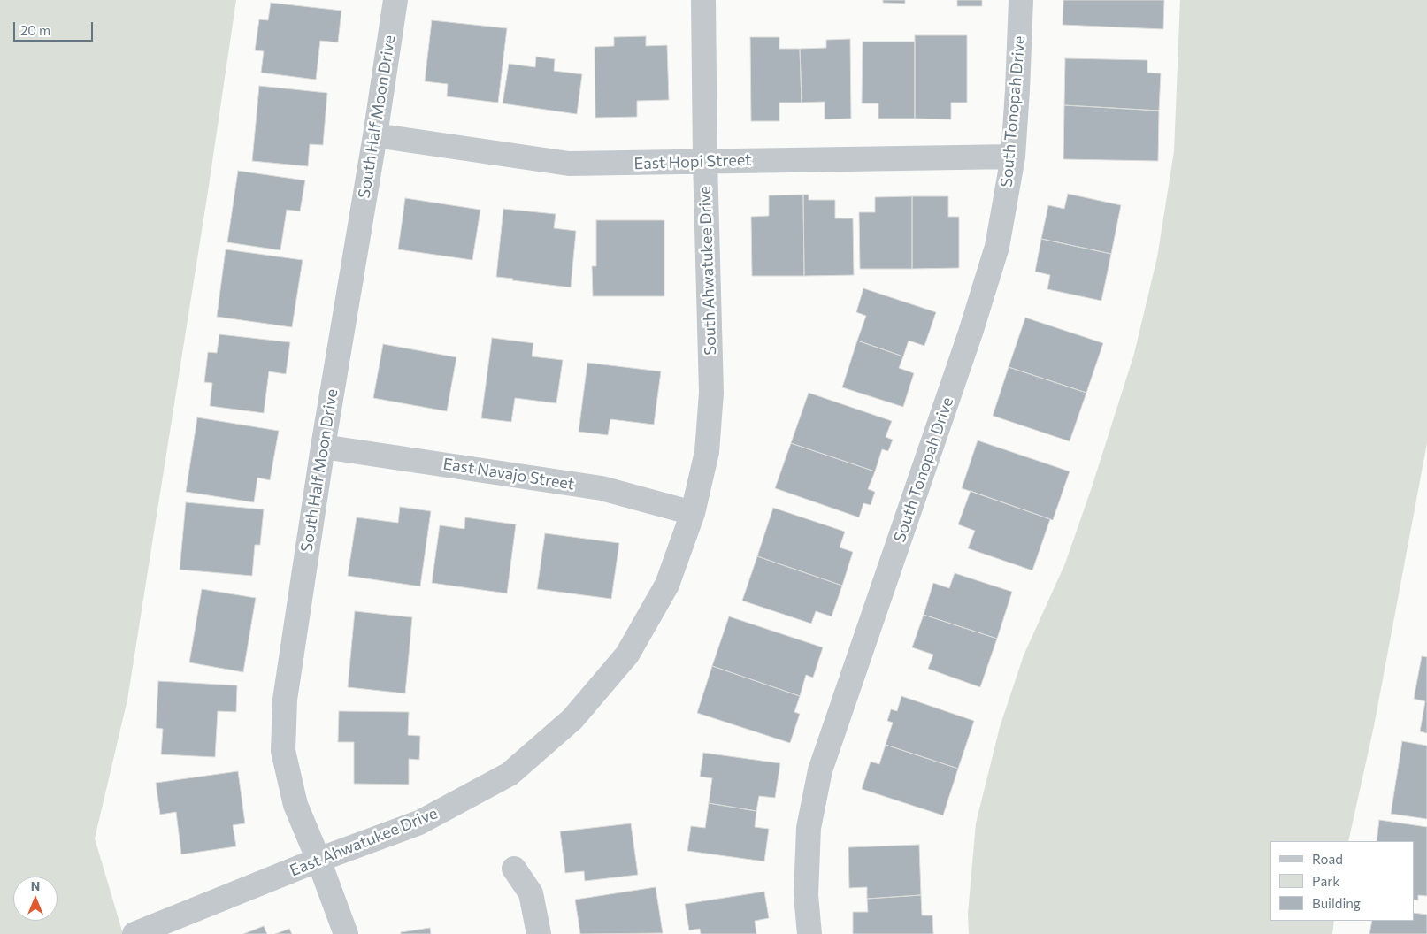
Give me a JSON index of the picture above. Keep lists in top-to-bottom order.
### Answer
{
  "streets": {
    "street": [
      "South Tonopah Drive",
      "South Half Moon Drive",
      "East Hopi Street",
      "South Ahwatukee Drive",
      "East Navajo Street",
      "East Ahwatukee Drive"
    ]
  },
  "crossings": [
    ["South Tonopah Drive", "East Hopi Street"],
    ["South Half Moon Drive", "East Hopi Street"],
    ["South Half Moon Drive", "East Navajo Street"],
    ["South Half Moon Drive", "East Ahwatukee Drive"],
    ["East Hopi Street", "South Ahwatukee Drive"],
    ["South Ahwatukee Drive", "East Navajo Street"],
    ["South Ahwatukee Drive", "East Ahwatukee Drive"],
    ["East Navajo Street", "East Ahwatukee Drive"]
  ],
  "legend": ["Road", "Park", "Building"],
  "scale_bar": "20 m",
  "north": "top"
}
